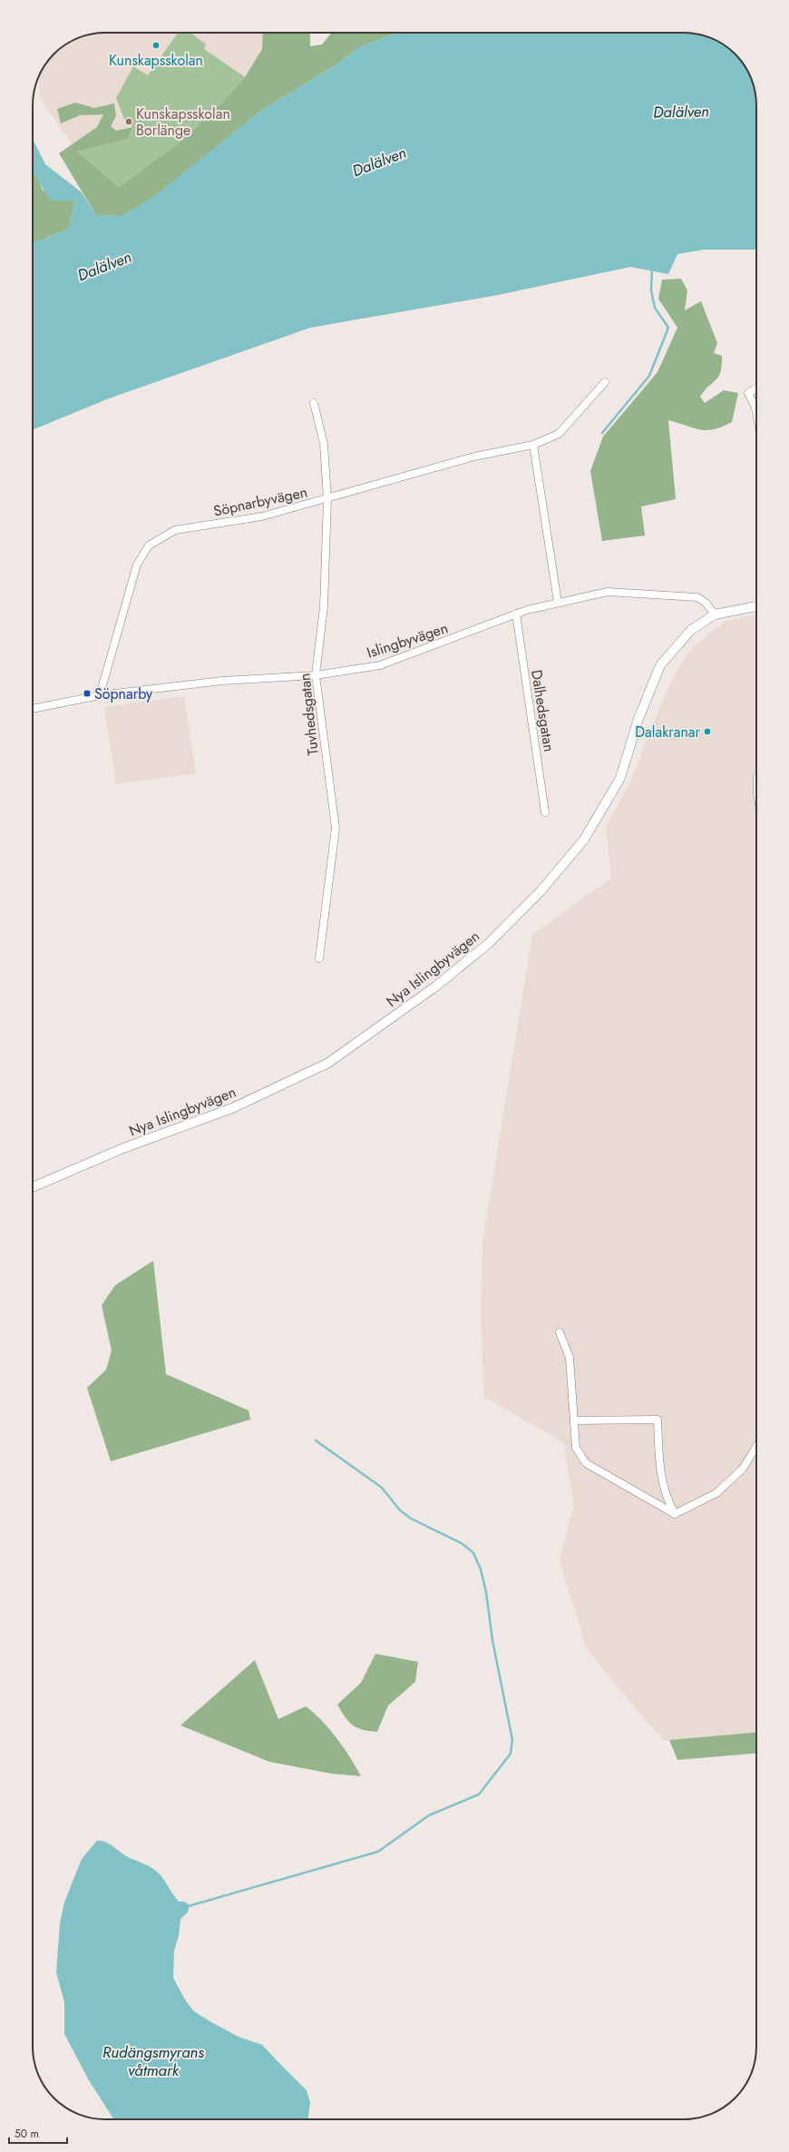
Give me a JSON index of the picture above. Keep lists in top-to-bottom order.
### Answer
{
  "streets": {
    "street": [
      "Söpnarbyvägen",
      "Islingbyvägen",
      "Dalhedsgatan",
      "Tuvhedsgatan",
      "Nya Islingbyvägen"
    ]
  },
  "crossings": [
    ["Söpnarbyvägen", "Islingbyvägen"],
    ["Söpnarbyvägen", "Tuvhedsgatan"],
    ["Islingbyvägen", "Dalhedsgatan"],
    ["Islingbyvägen", "Tuvhedsgatan"],
    ["Islingbyvägen", "Nya Islingbyvägen"]
  ],
  "water": ["Dalälven", "Rudängsmyrans våtmark"],
  "places": {
    "other": ["Kunskapsskolan", "Kunskapsskolan Borlänge", "Dalakranar"],
    "transit": ["Söpnarby"]
  },
  "scale_bar": "50 m"
}
